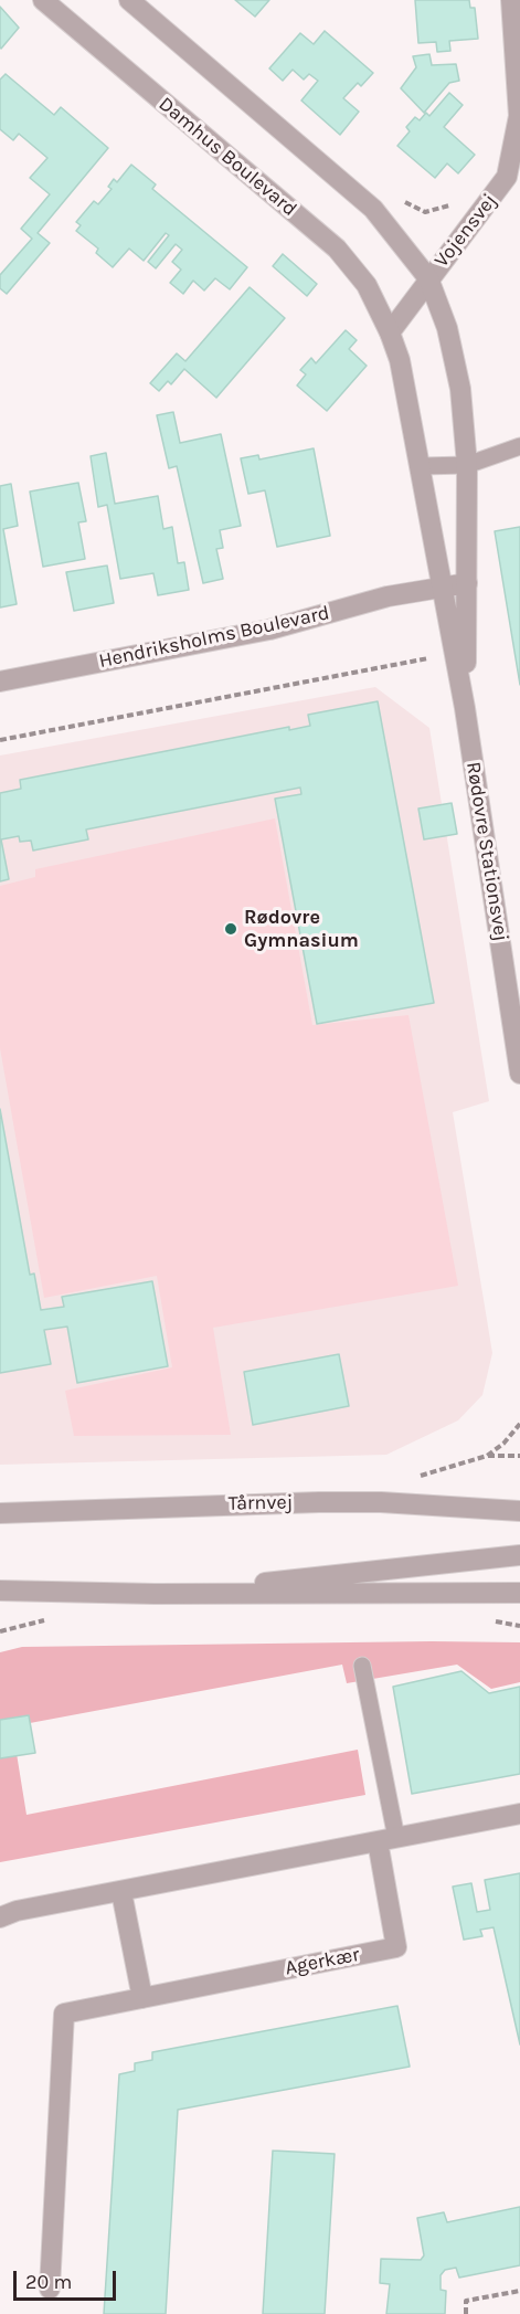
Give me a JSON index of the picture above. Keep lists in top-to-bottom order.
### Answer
{
  "streets": {
    "street": [
      "Damhus Boulevard",
      "Vojensvej",
      "Hendriksholms Boulevard",
      "Rødovre Stationsvej",
      "Tårnvej",
      "Agerkær"
    ]
  },
  "crossings": [
    ["Damhus Boulevard", "Vojensvej"],
    ["Damhus Boulevard", "Rødovre Stationsvej"],
    ["Vojensvej", "Rødovre Stationsvej"],
    ["Hendriksholms Boulevard", "Rødovre Stationsvej"]
  ],
  "places": ["Rødovre Gymnasium"],
  "scale_bar": "20 m"
}
